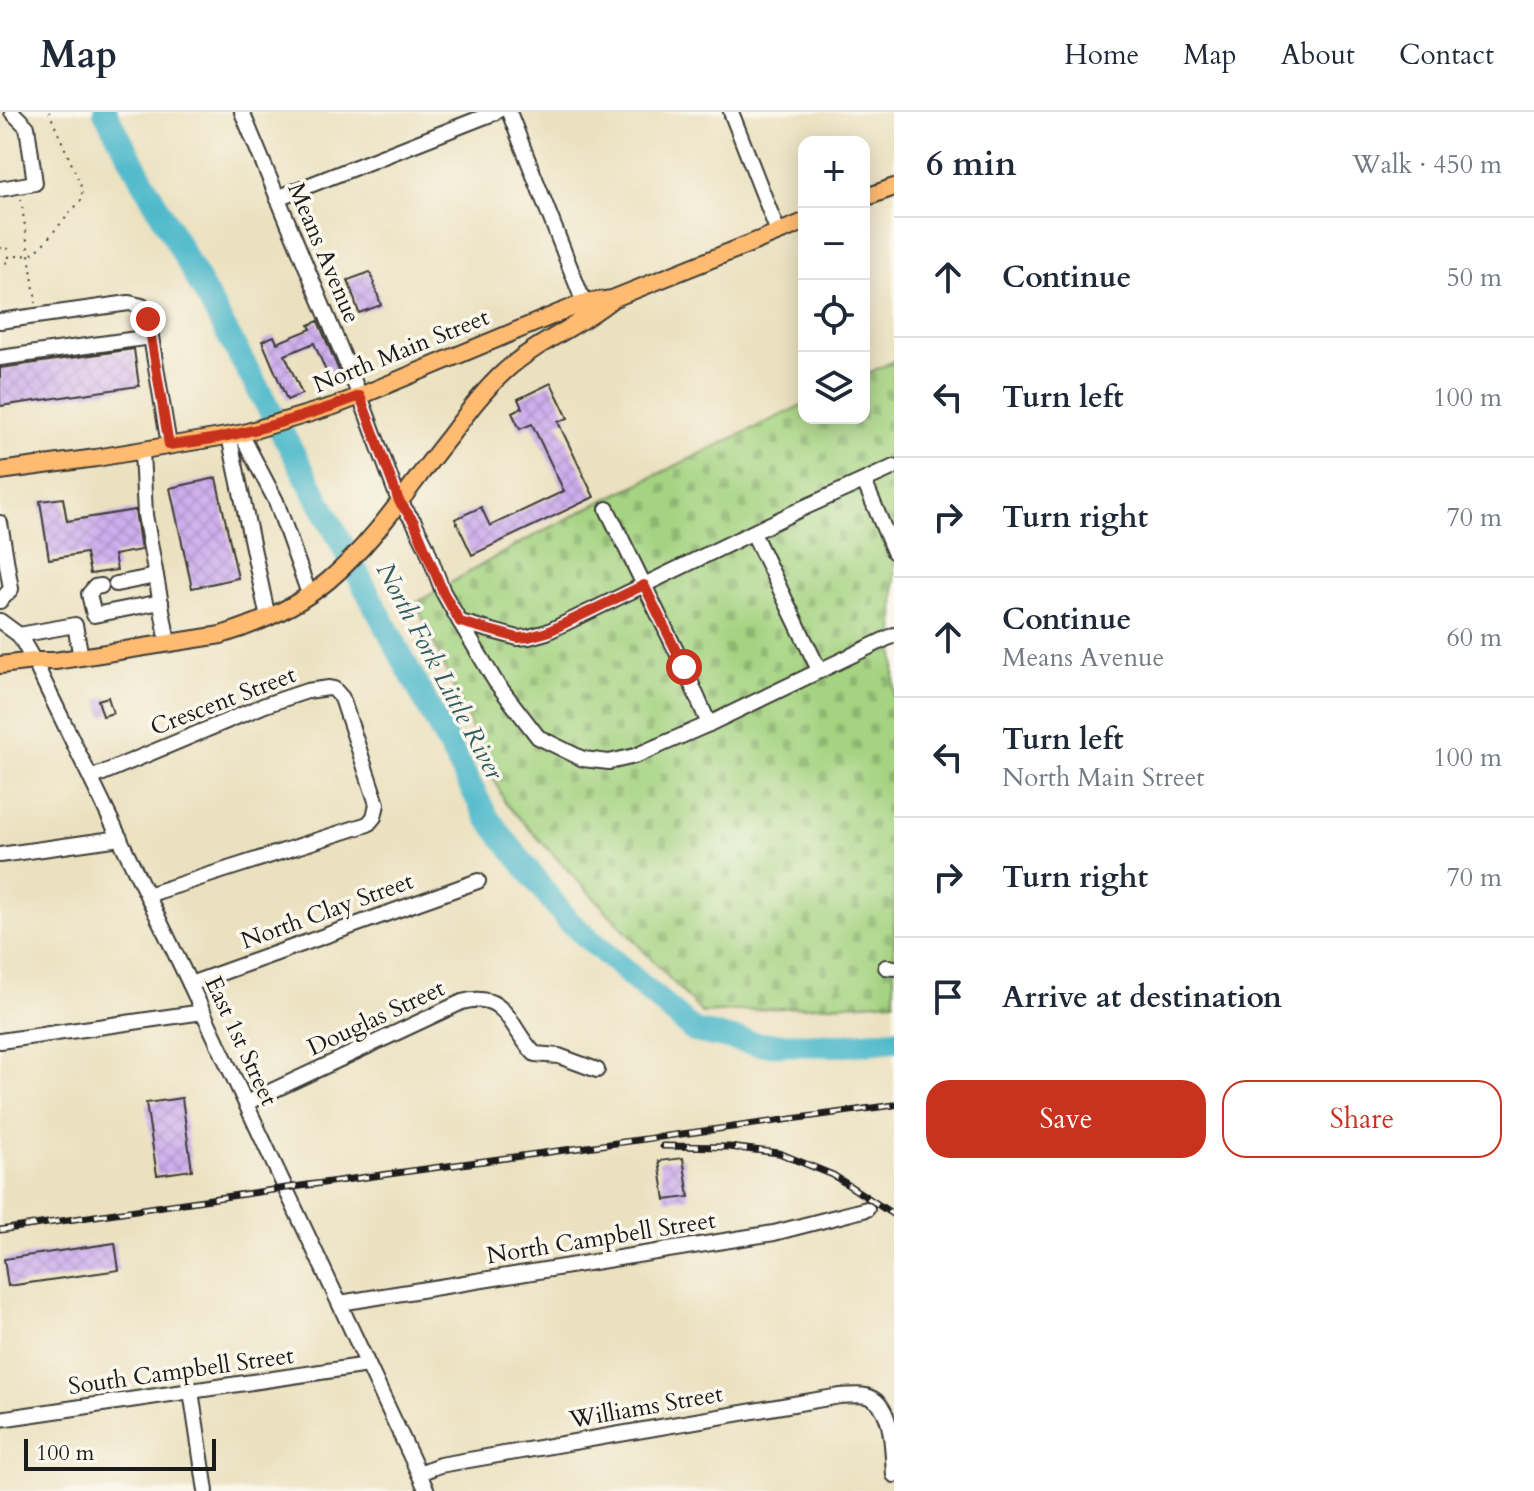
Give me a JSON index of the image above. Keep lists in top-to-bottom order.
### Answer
{
  "streets": {
    "main road": ["North Main Street"],
    "street": [
      "Means Avenue",
      "Crescent Street",
      "North Clay Street",
      "Douglas Street",
      "East 1st Street",
      "North Campbell Street",
      "South Campbell Street",
      "Williams Street"
    ]
  },
  "crossings": [
    ["Means Avenue", "North Main Street"],
    ["Crescent Street", "East 1st Street"],
    ["North Clay Street", "East 1st Street"],
    ["Douglas Street", "East 1st Street"],
    ["East 1st Street", "North Campbell Street"],
    ["East 1st Street", "South Campbell Street"],
    ["East 1st Street", "Williams Street"]
  ],
  "water": ["North Fork Little River"],
  "scale_bar": "100 m",
  "page": {
    "header": "Map",
    "nav": [
      "Home",
      "Map",
      "About",
      "Contact"
    ],
    "heading": ["6 min", "Walk · 450 m"],
    "map_buttons": ["+", "−"],
    "list": [
      ["Continue", "50 m"],
      ["Turn left", "100 m"],
      ["Turn right", "70 m"],
      ["Continue", "Means Avenue", "60 m"],
      ["Turn left", "North Main Street", "100 m"],
      ["Turn right", "70 m"],
      "Arrive at destination"
    ],
    "buttons": ["Save", "Share"],
    "scale": "100 m"
  }
}
